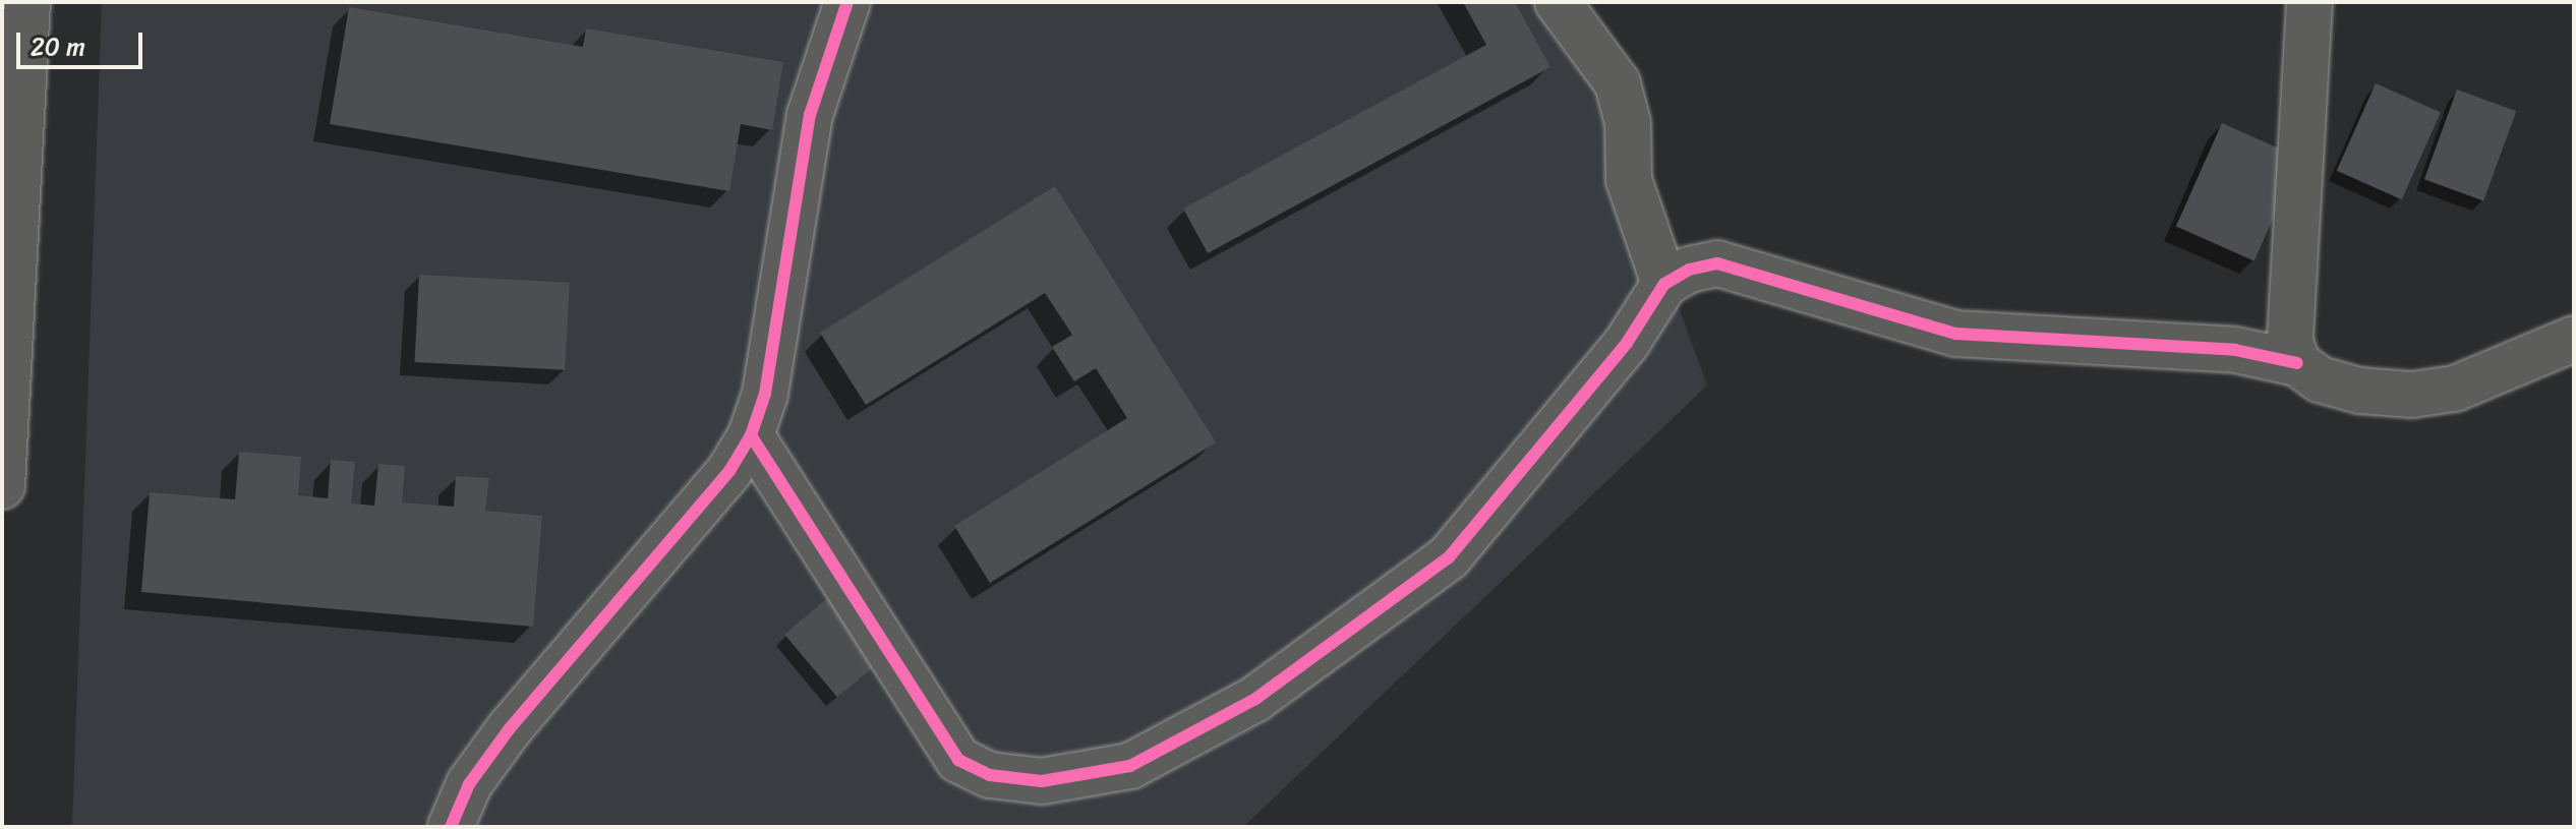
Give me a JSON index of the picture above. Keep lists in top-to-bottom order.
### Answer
{
  "scale_bar": "20 m"
}
